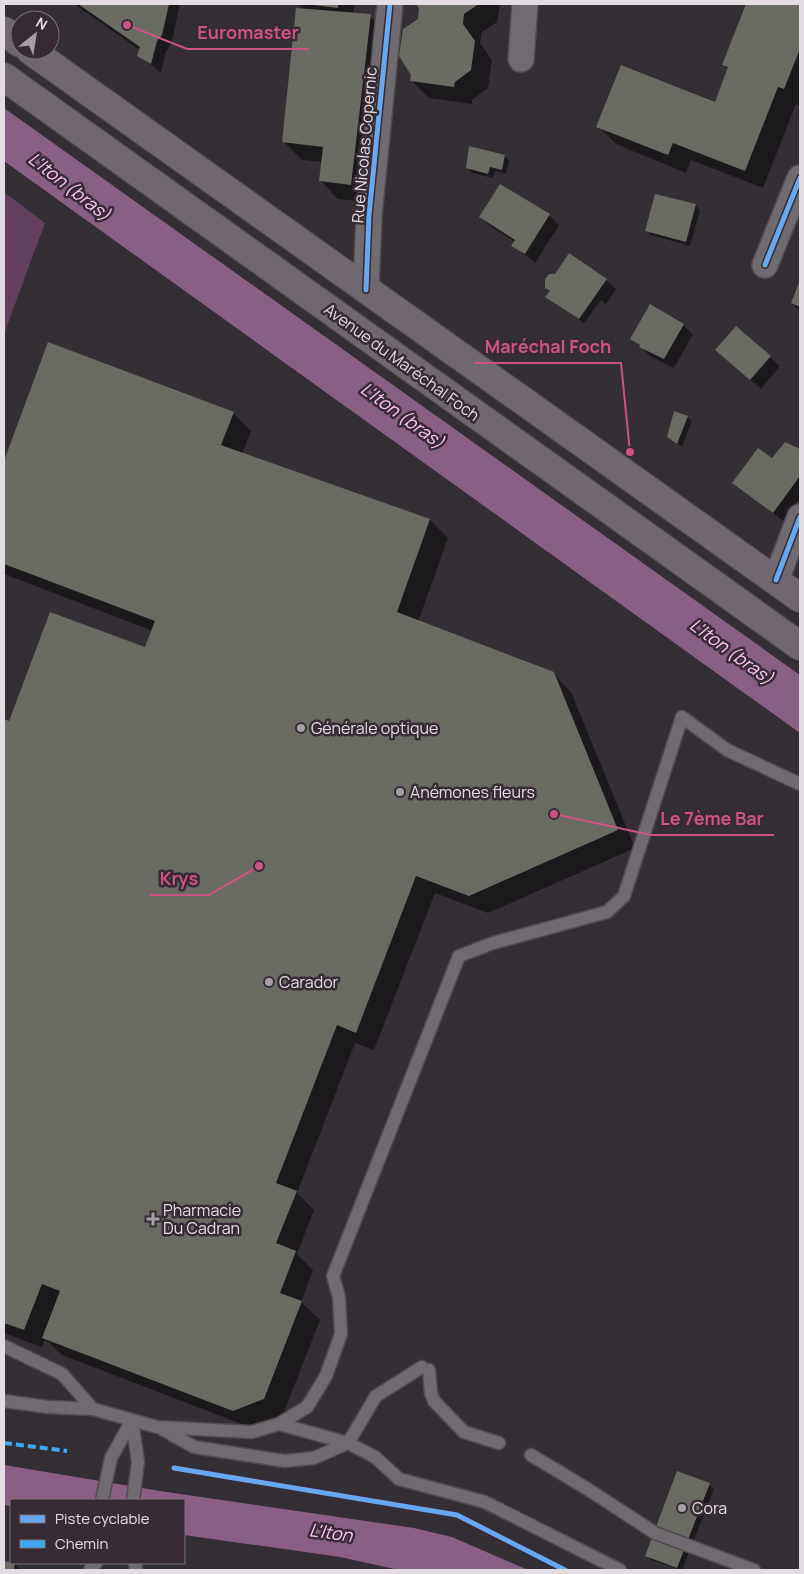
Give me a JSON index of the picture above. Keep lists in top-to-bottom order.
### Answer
{
  "streets": {
    "main road": ["Avenue du Maréchal Foch"],
    "street": ["Rue Nicolas Copernic"]
  },
  "water": ["L'Iton (bras)", "L'Iton"],
  "places": {
    "other": [
      "Euromaster",
      "Maréchal Foch",
      "Générale optique",
      "Anémones fleurs",
      "Le 7ème Bar",
      "Krys",
      "Carador",
      "Cora"
    ],
    "health": ["Pharmacie Du Cadran"]
  },
  "legend": ["Piste cyclable", "Chemin"],
  "north": "top right"
}
